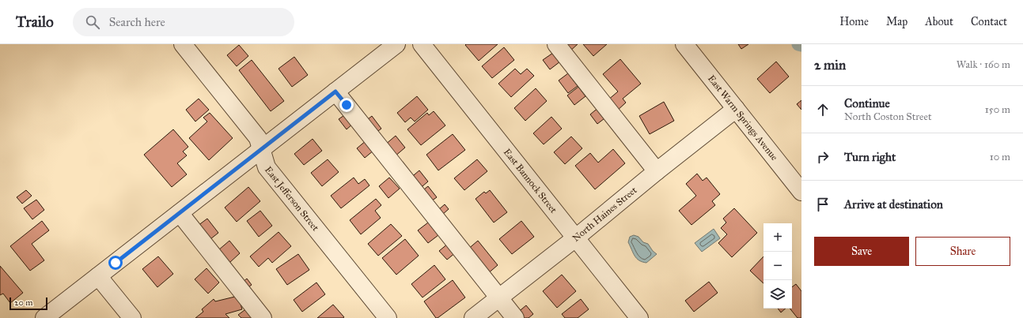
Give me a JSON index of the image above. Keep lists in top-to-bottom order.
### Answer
{
  "streets": {
    "street": [
      "East Warm Springs Avenue",
      "East Bannock Street",
      "East Jefferson Street",
      "North Haines Street"
    ]
  },
  "crossings": [
    ["East Warm Springs Avenue", "North Haines Street"],
    ["East Bannock Street", "North Haines Street"]
  ],
  "scale_bar": "20 m",
  "page": {
    "header": "Trailo",
    "search": "Search here",
    "nav": [
      "Home",
      "Map",
      "About",
      "Contact"
    ],
    "heading": ["2 min", "Walk · 160 m"],
    "list": [
      ["Continue", "North Coston Street", "150 m"],
      ["Turn right", "10 m"],
      "Arrive at destination"
    ],
    "map_buttons": ["+", "−"],
    "buttons": ["Save", "Share"],
    "scale": "20 m"
  }
}
